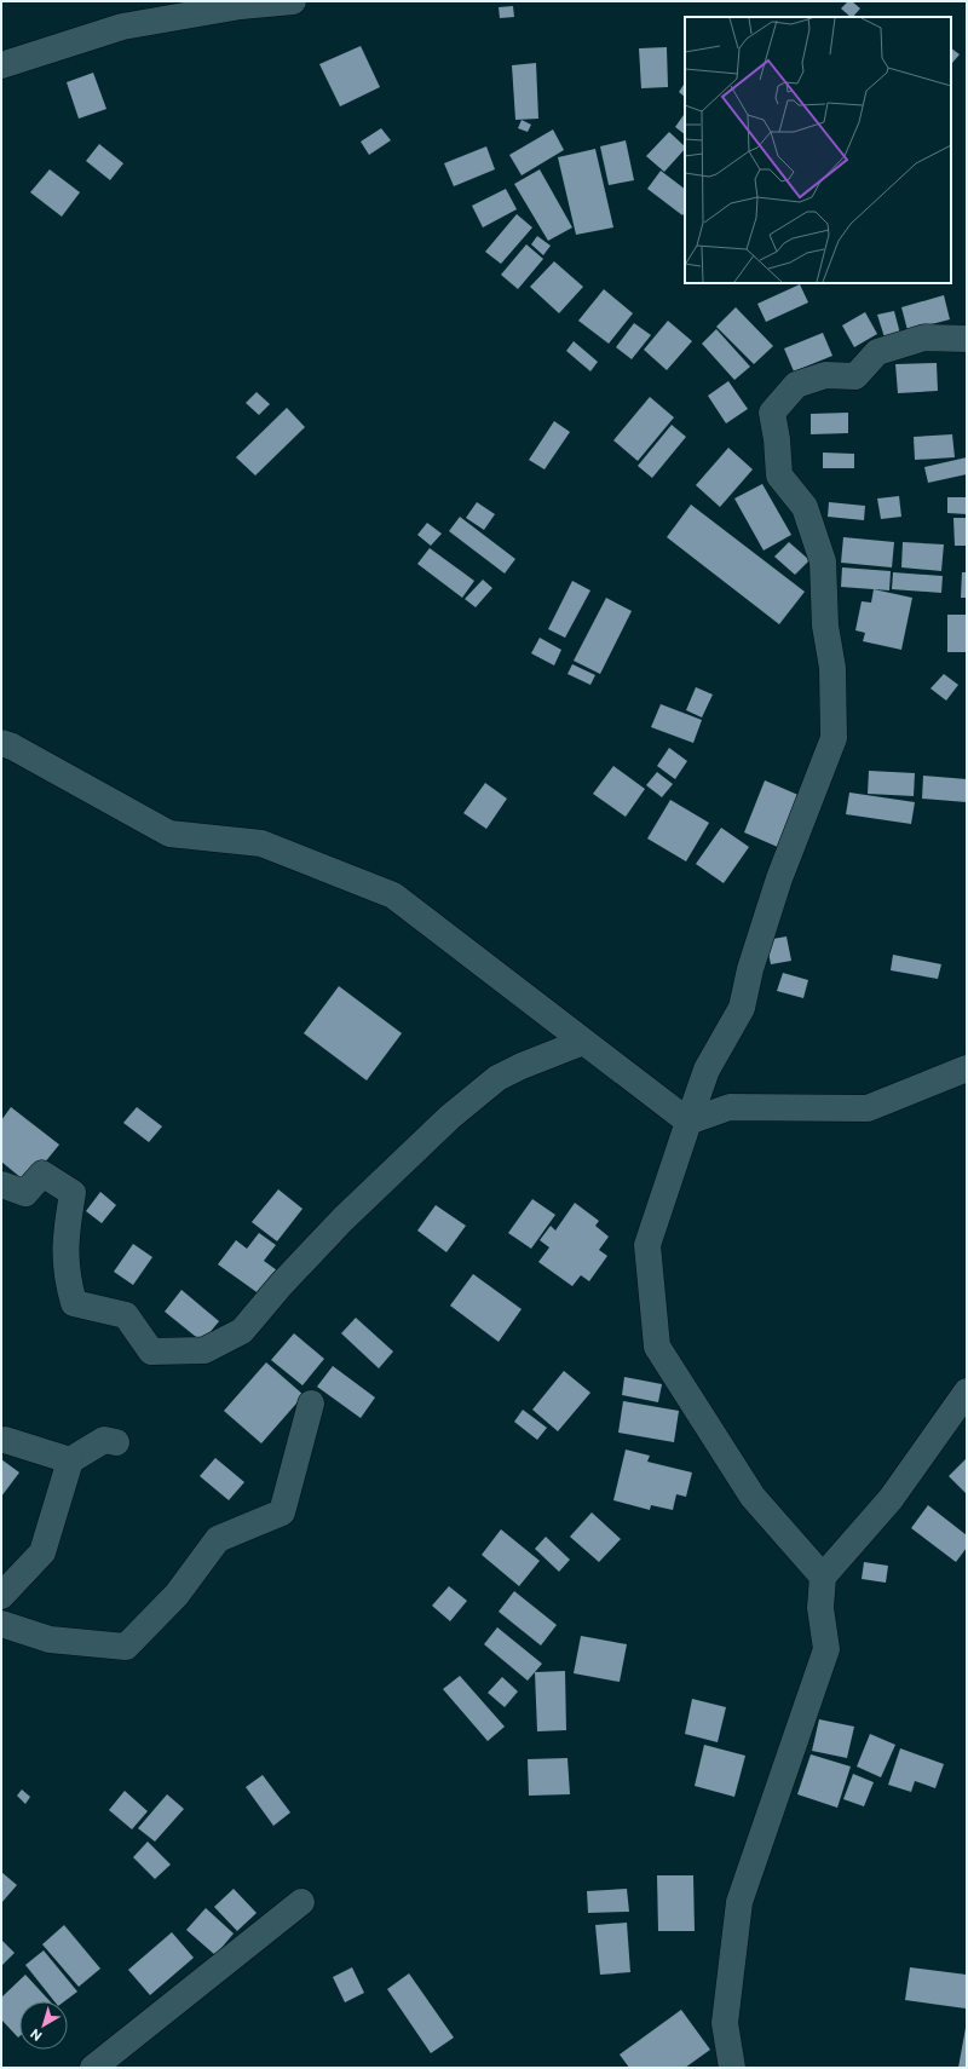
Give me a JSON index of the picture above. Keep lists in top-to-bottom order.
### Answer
{
  "north": "bottom left"
}
